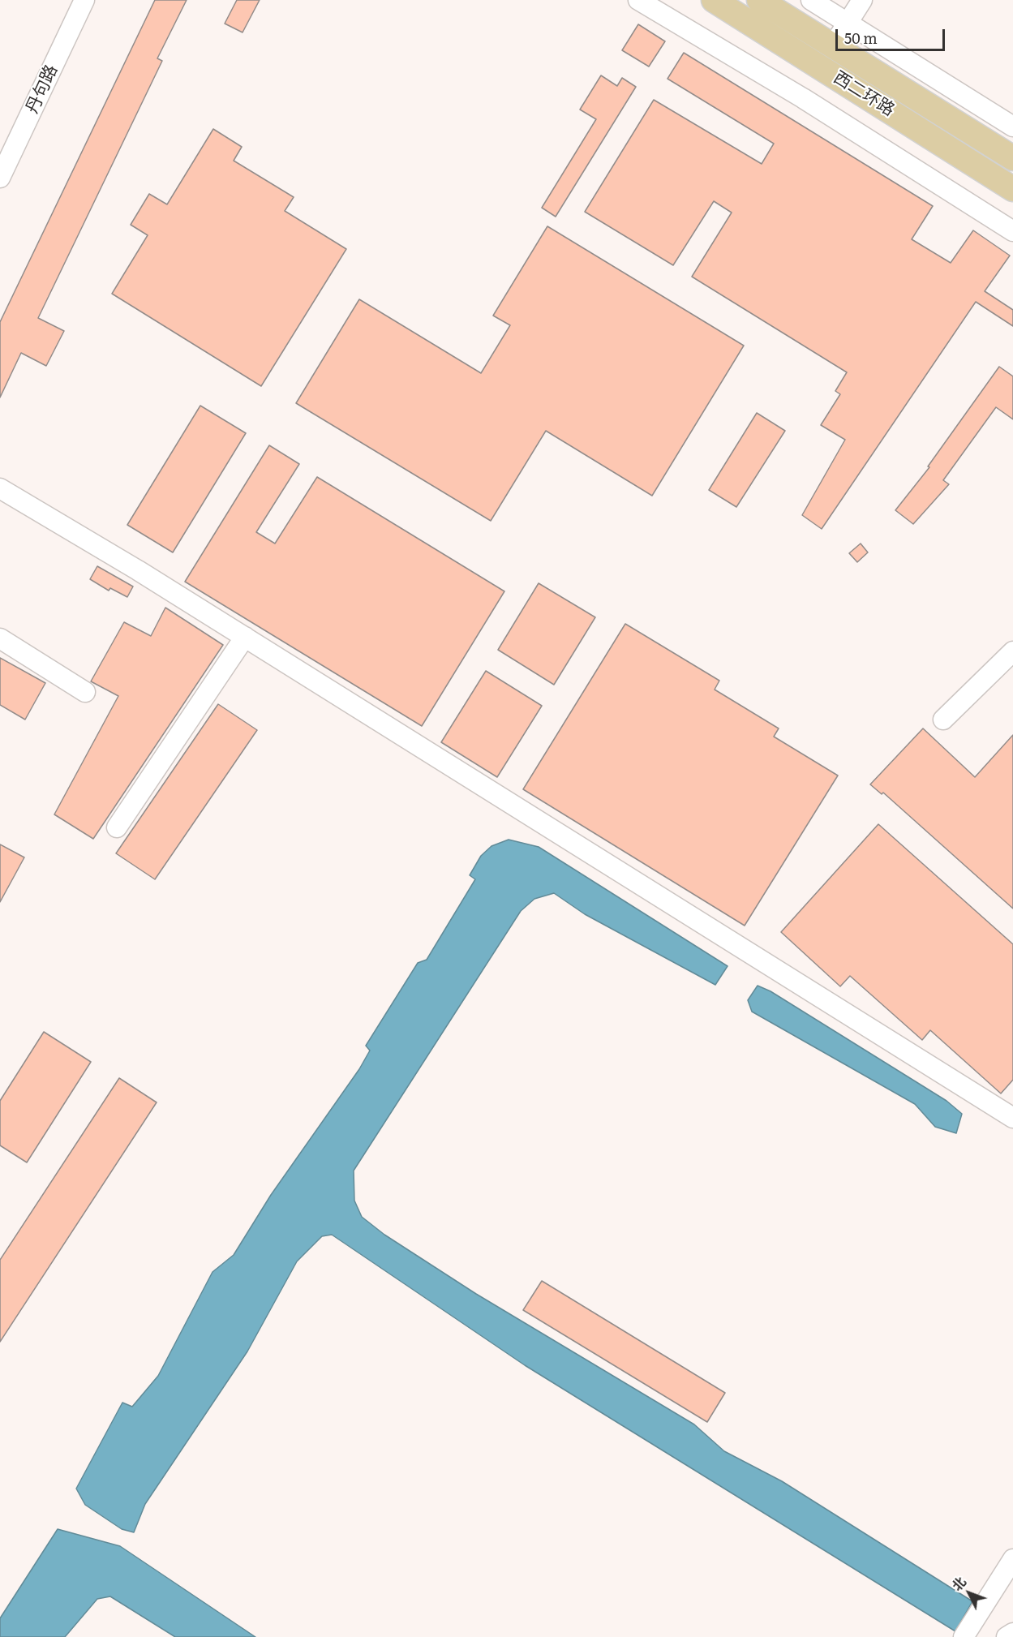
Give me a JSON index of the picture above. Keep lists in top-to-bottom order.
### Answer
{
  "streets": {
    "main road": ["西二环路"],
    "street": ["丹句路"]
  },
  "scale_bar": "50 m",
  "north": "top left"
}
